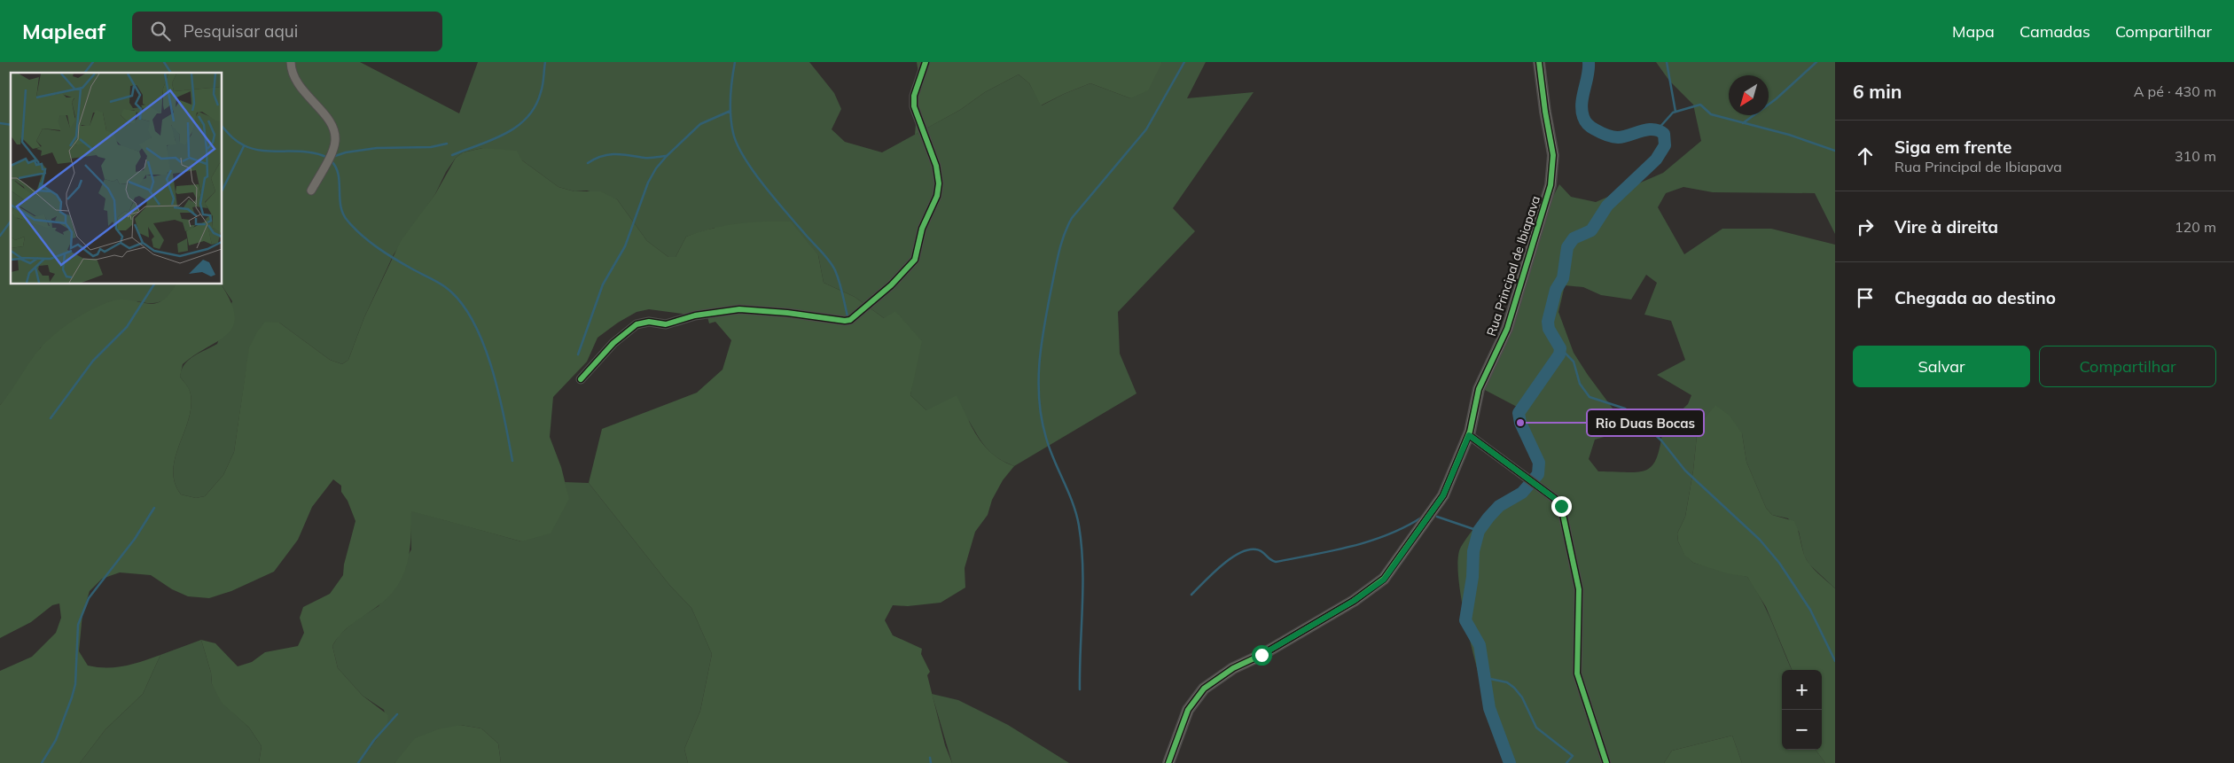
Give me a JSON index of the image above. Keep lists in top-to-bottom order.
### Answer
{
  "streets": {
    "street": ["Rua Principal de Ibiapava"]
  },
  "places": ["Rio Duas Bocas"],
  "north": "bottom left",
  "page": {
    "header": "Mapleaf",
    "search": "Pesquisar aqui",
    "nav": ["Mapa", "Camadas", "Compartilhar"],
    "heading": ["6 min", "A pé · 430 m"],
    "list": [
      ["Siga em frente", "Rua Principal de Ibiapava", "310 m"],
      ["Vire à direita", "120 m"],
      "Chegada ao destino"
    ],
    "buttons": ["Salvar", "Compartilhar"],
    "map_buttons": ["+", "−"]
  }
}
